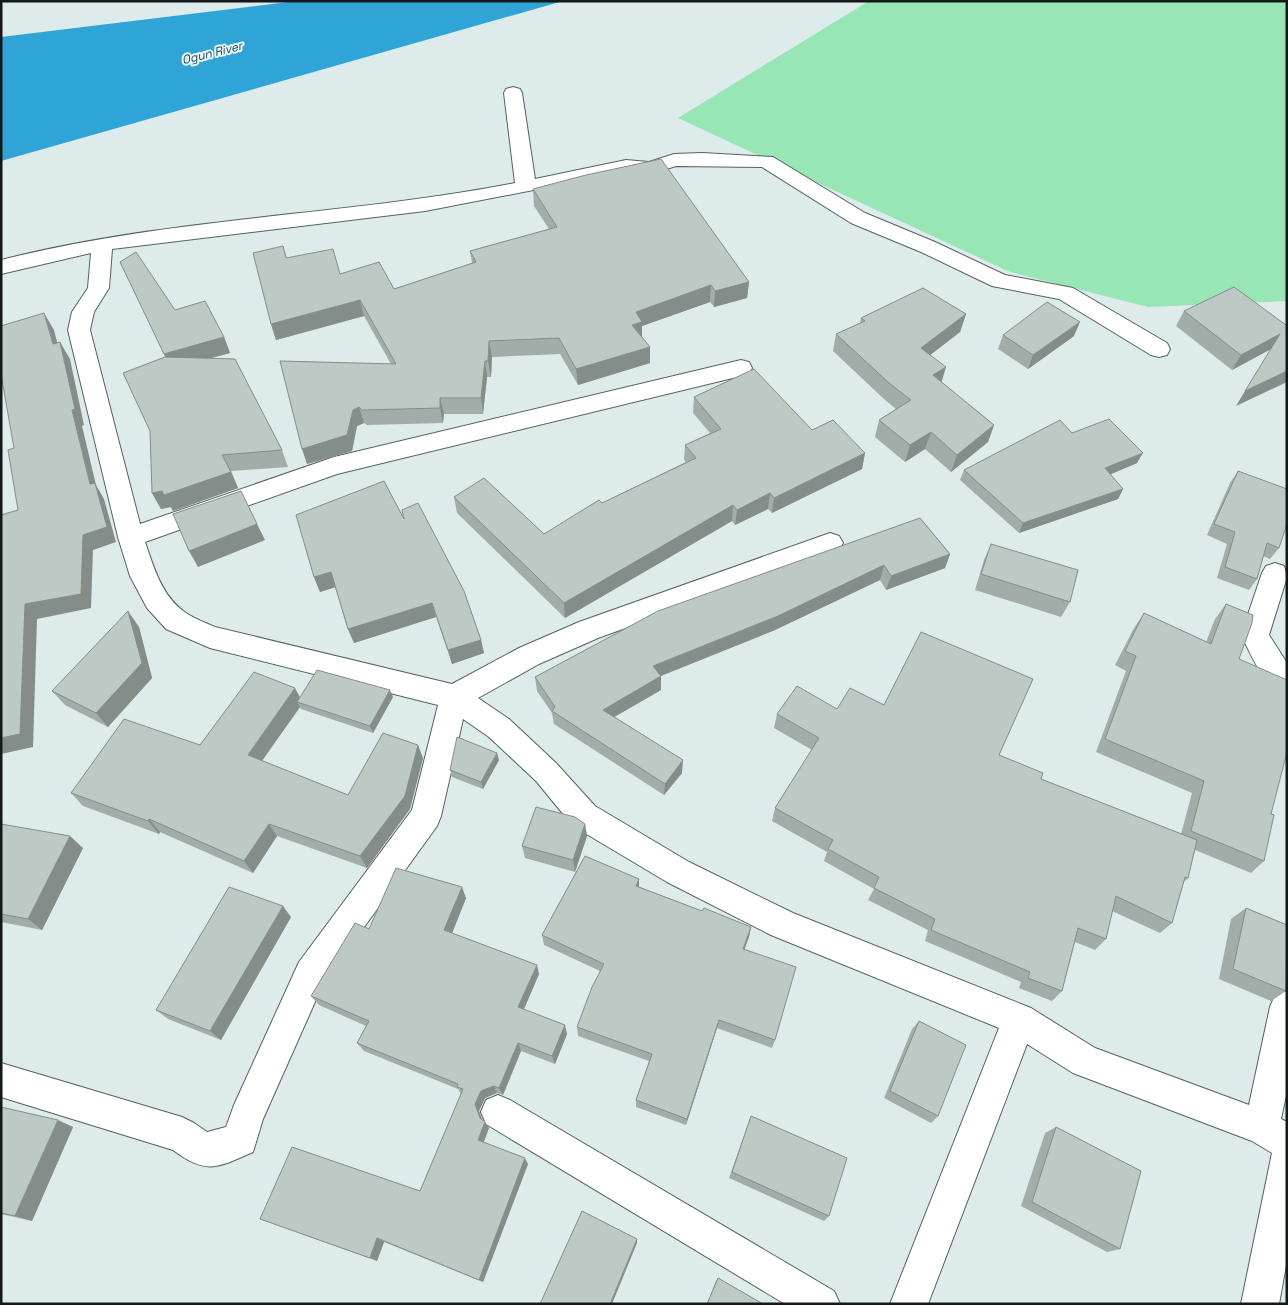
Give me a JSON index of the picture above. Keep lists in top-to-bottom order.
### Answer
{
  "water": ["Ogun River"]
}
